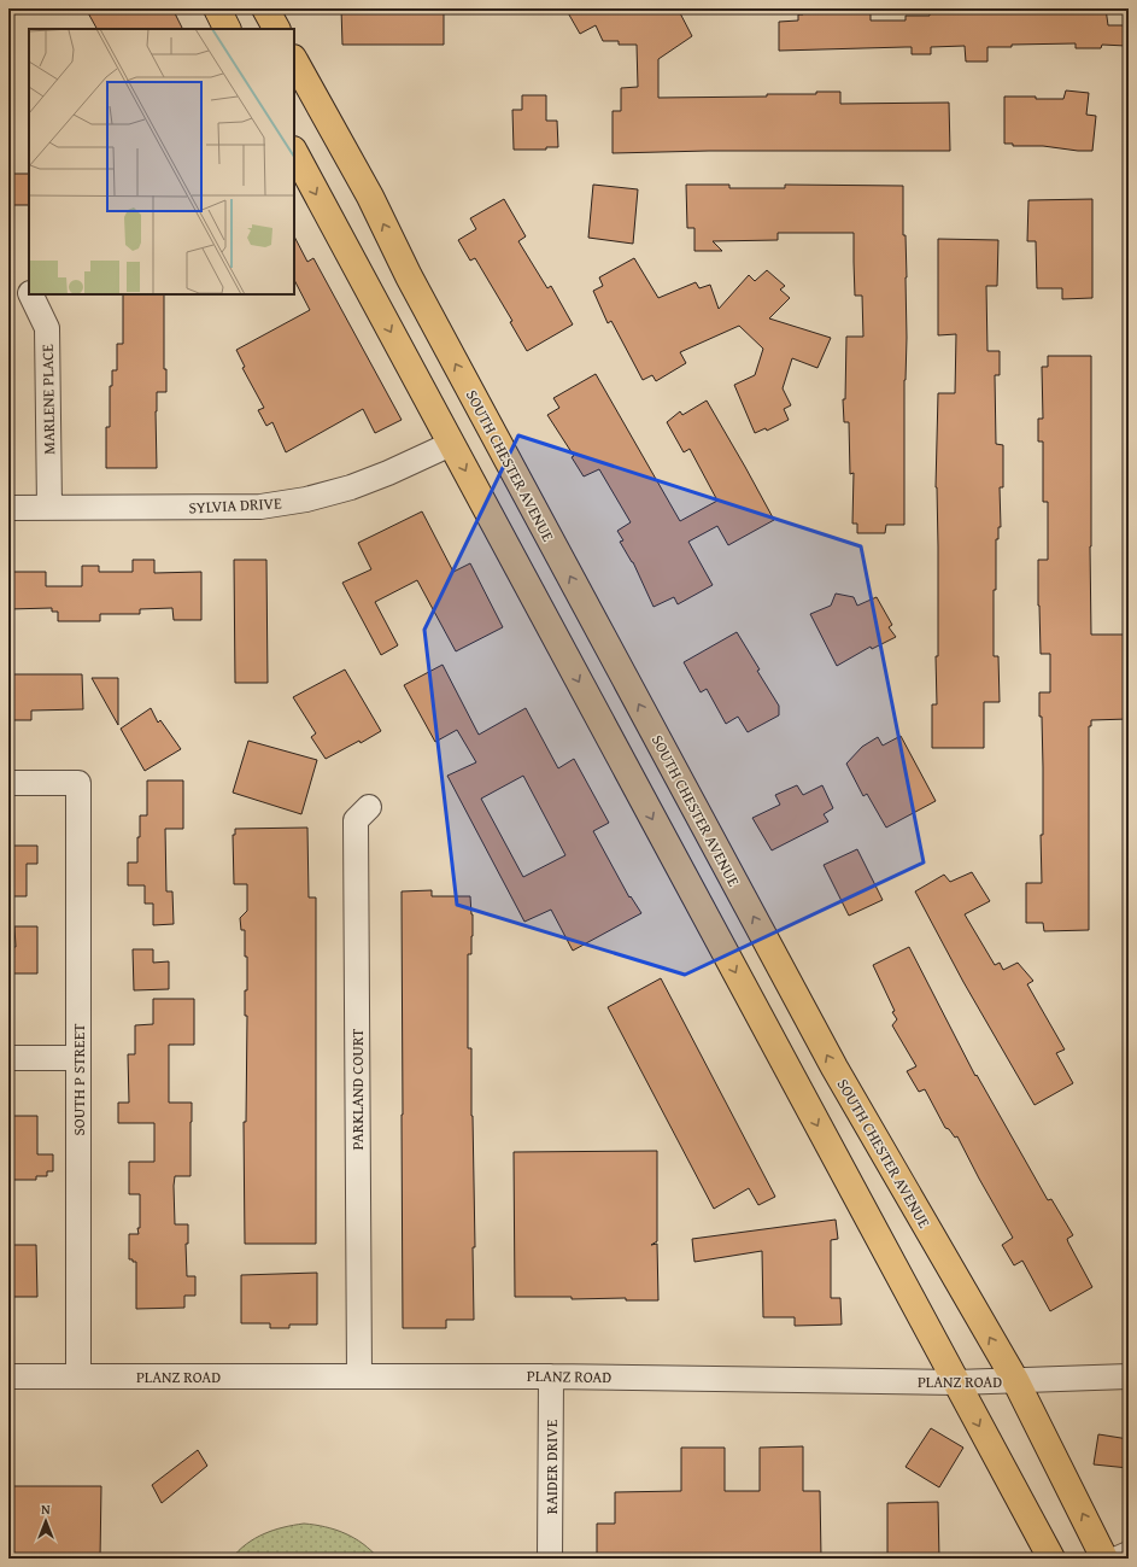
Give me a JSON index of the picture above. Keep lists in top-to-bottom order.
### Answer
{
  "streets": {
    "main road": ["SOUTH CHESTER AVENUE"],
    "street": [
      "MARLENE PLACE",
      "SYLVIA DRIVE",
      "SOUTH P STREET",
      "PARKLAND COURT",
      "PLANZ ROAD",
      "RAIDER DRIVE"
    ]
  },
  "crossings": [
    ["MARLENE PLACE", "SYLVIA DRIVE"],
    ["SOUTH CHESTER AVENUE", "PLANZ ROAD"],
    ["SOUTH P STREET", "PLANZ ROAD"],
    ["PARKLAND COURT", "PLANZ ROAD"],
    ["PLANZ ROAD", "RAIDER DRIVE"]
  ],
  "north": "top"
}
